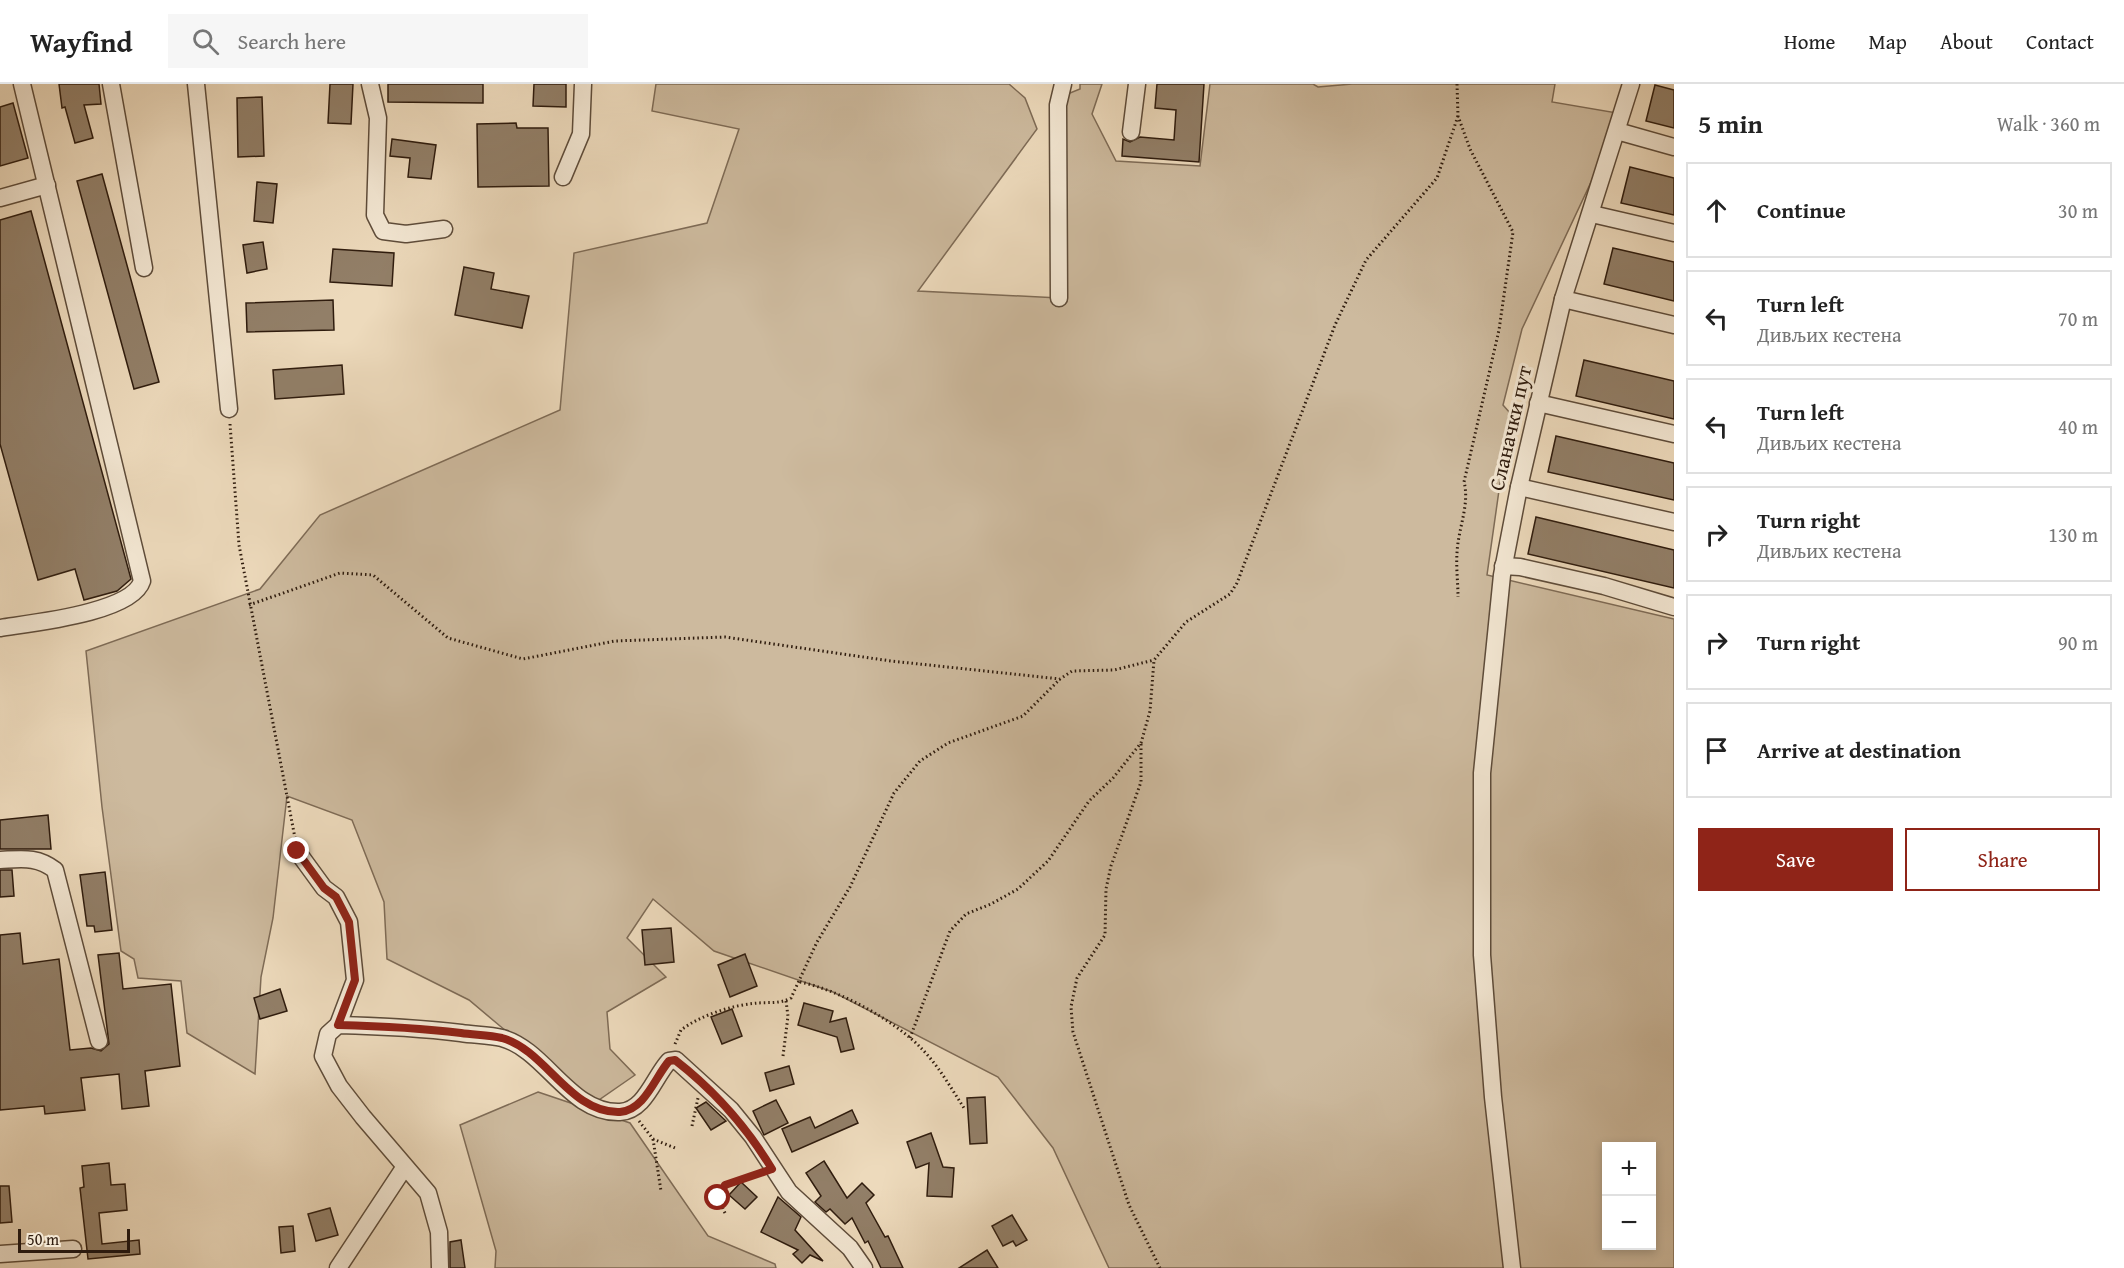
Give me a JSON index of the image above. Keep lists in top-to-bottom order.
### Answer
{
  "streets": {
    "street": ["Сланачки пут"]
  },
  "scale_bar": "50 m",
  "page": {
    "header": "Wayfind",
    "search": "Search here",
    "nav": [
      "Home",
      "Map",
      "About",
      "Contact"
    ],
    "heading": ["5 min", "Walk · 360 m"],
    "list": [
      ["Continue", "30 m"],
      ["Turn left", "Дивљих кестена", "70 m"],
      ["Turn left", "Дивљих кестена", "40 m"],
      ["Turn right", "Дивљих кестена", "130 m"],
      ["Turn right", "90 m"],
      "Arrive at destination"
    ],
    "buttons": ["Save", "Share"],
    "map_buttons": ["+", "−"],
    "scale": "50 m"
  }
}
